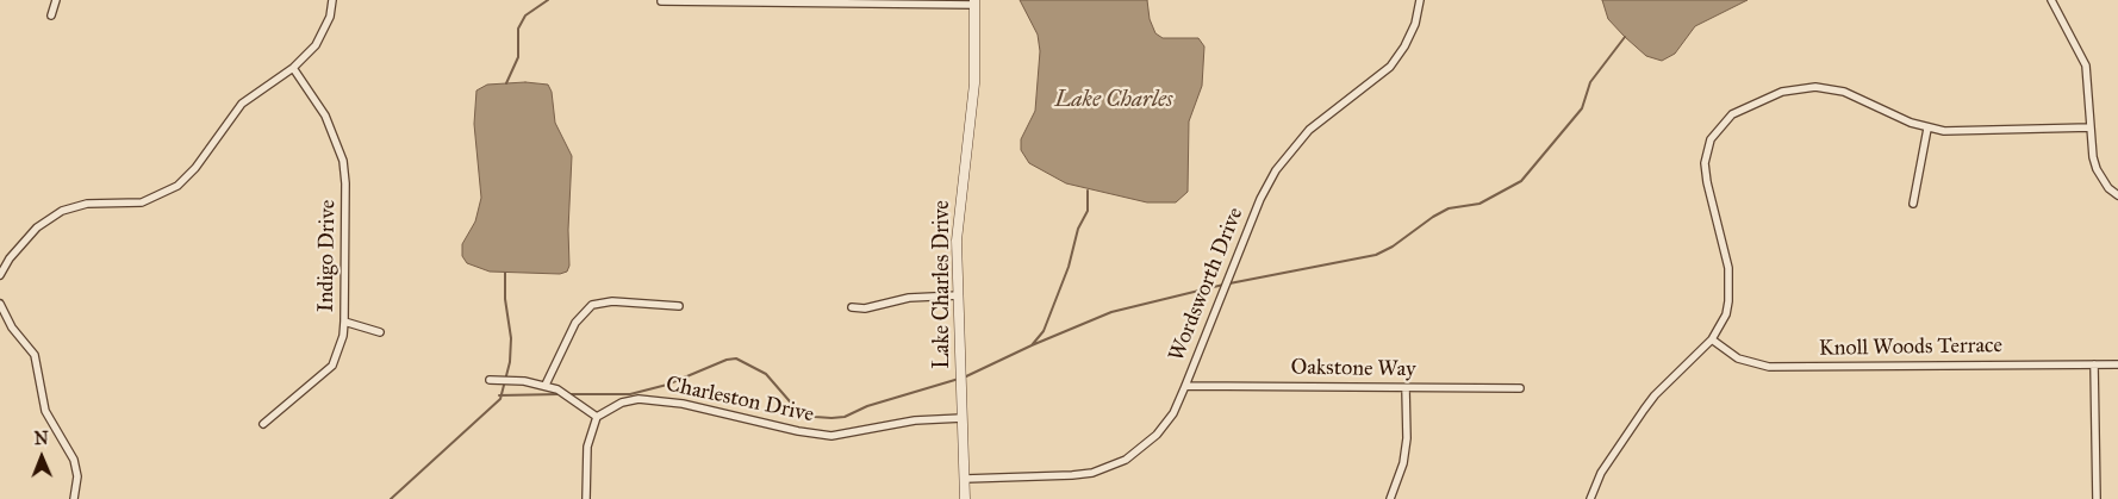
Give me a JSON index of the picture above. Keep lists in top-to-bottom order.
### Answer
{
  "streets": {
    "street": [
      "Indigo Drive",
      "Lake Charles Drive",
      "Wordsworth Drive",
      "Knoll Woods Terrace",
      "Oakstone Way",
      "Charleston Drive"
    ]
  },
  "crossings": [
    ["Lake Charles Drive", "Wordsworth Drive"],
    ["Lake Charles Drive", "Charleston Drive"],
    ["Wordsworth Drive", "Oakstone Way"]
  ],
  "water": ["Lake Charles"],
  "north": "top"
}
